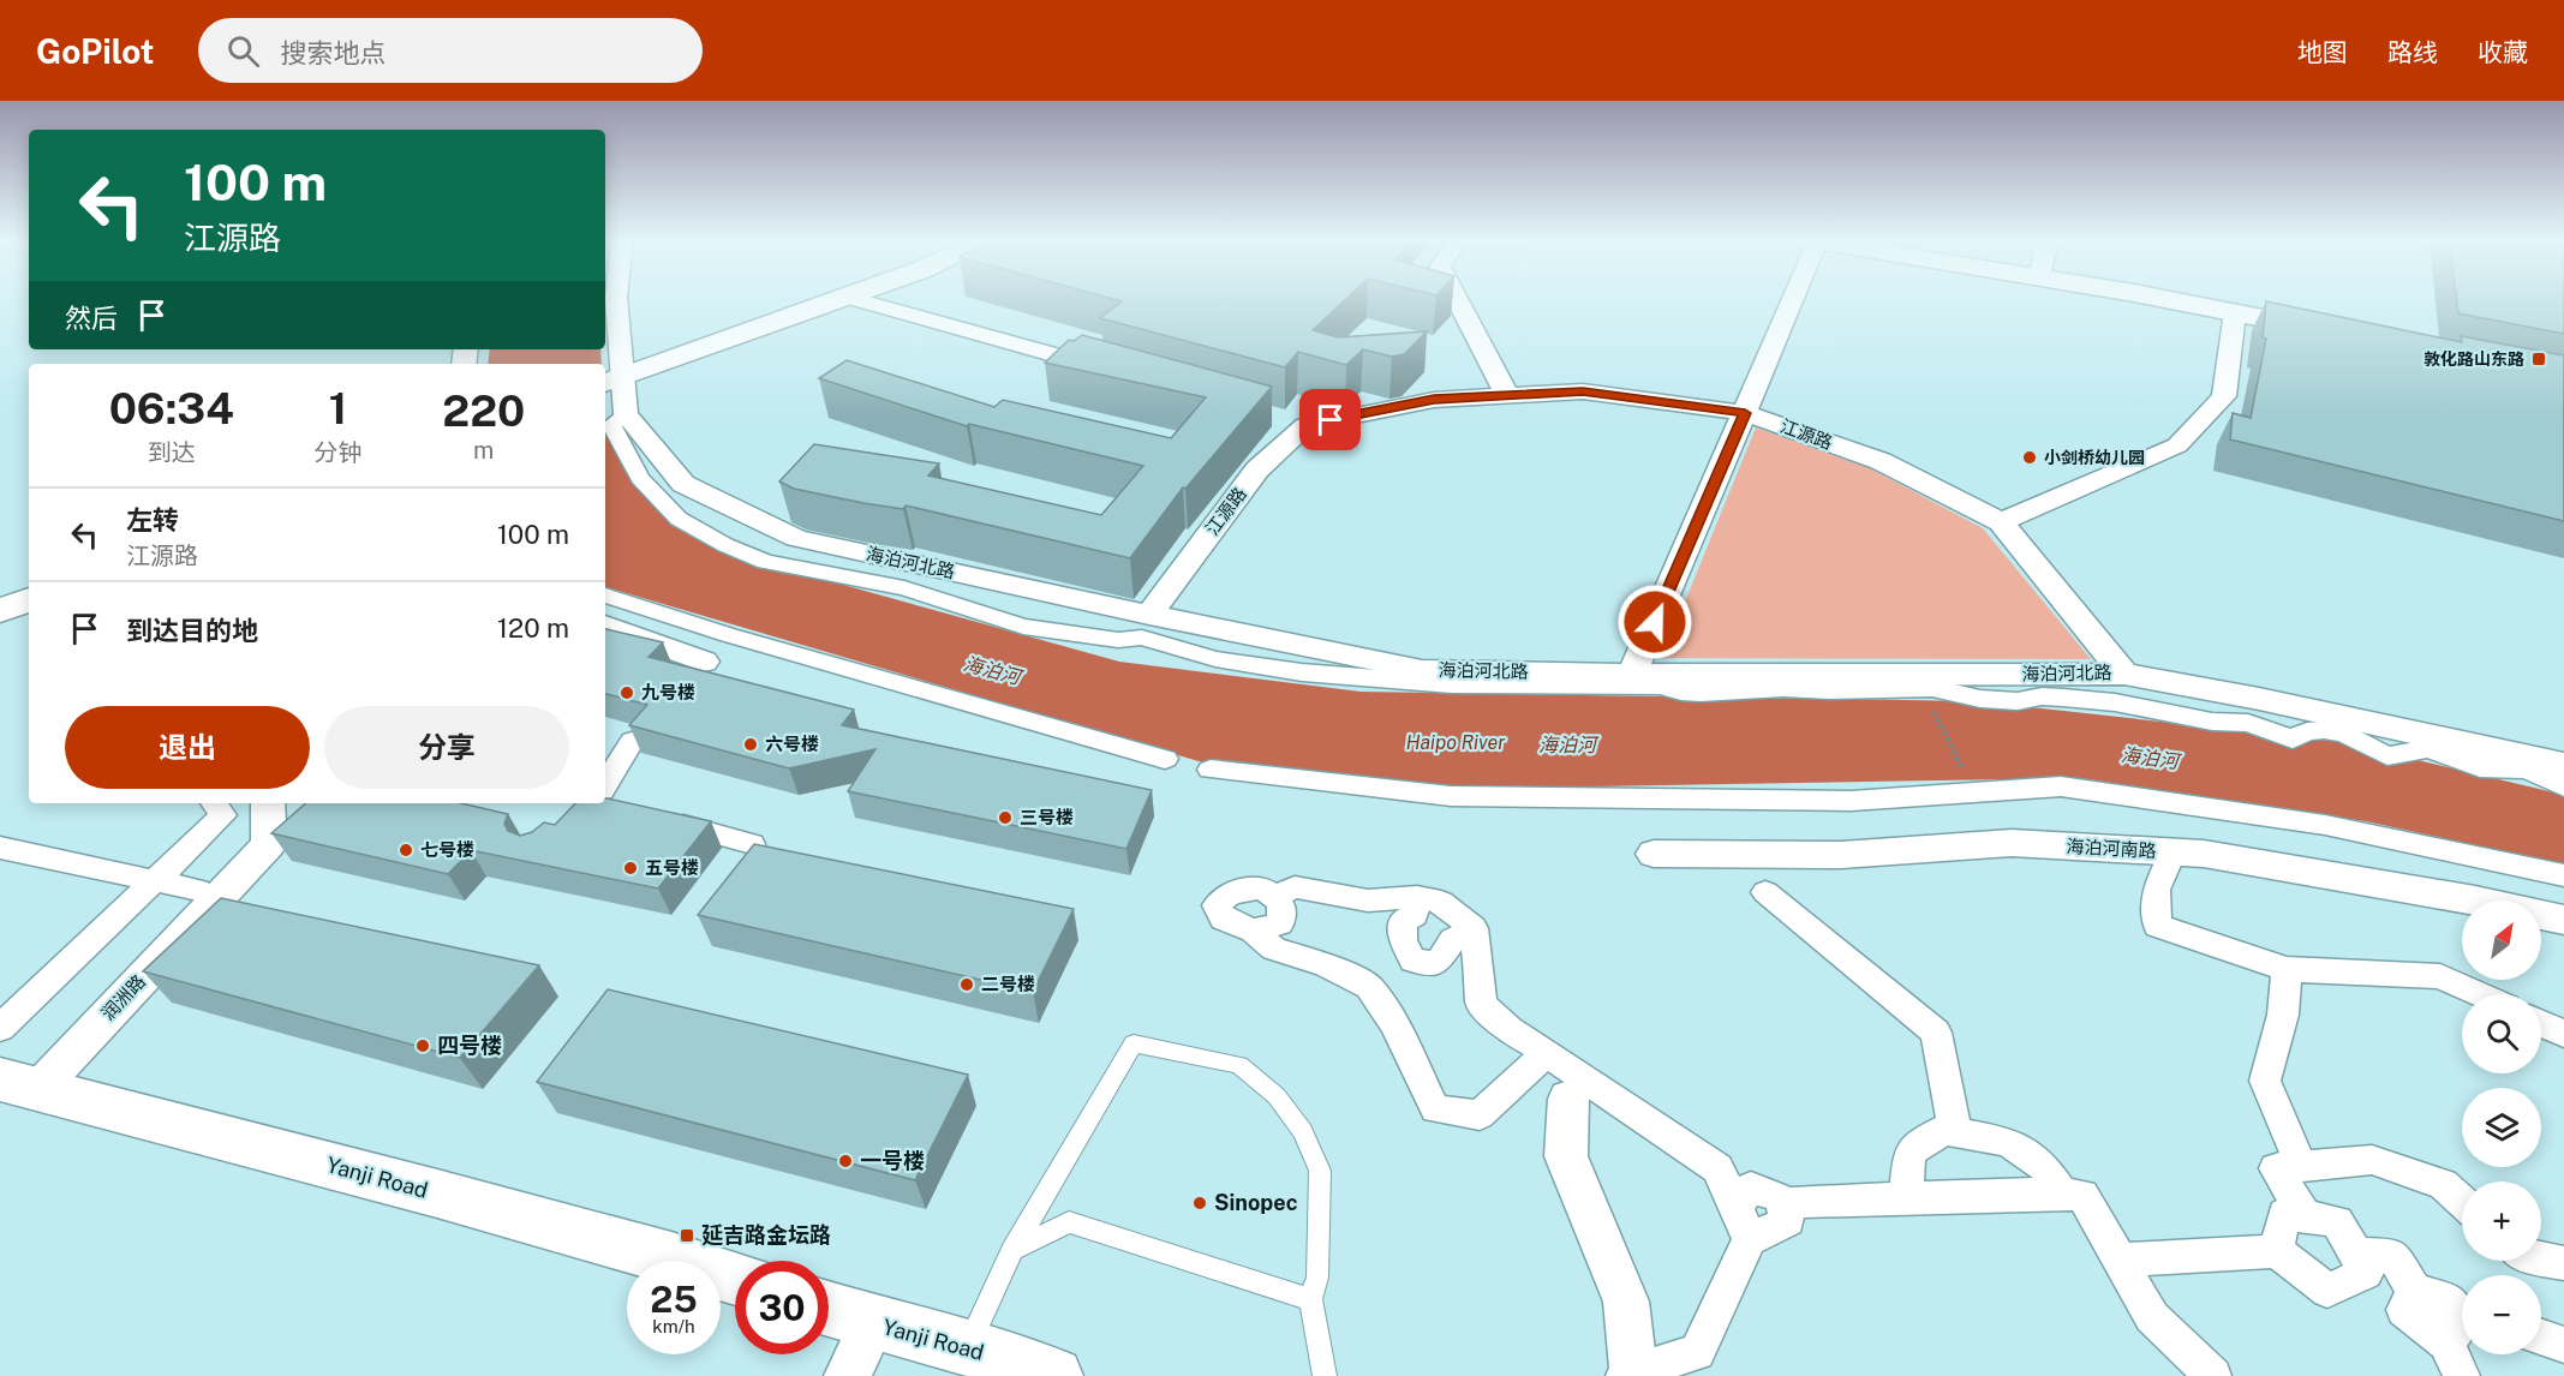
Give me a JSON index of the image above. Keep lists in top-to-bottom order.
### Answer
{
  "streets": {
    "street": [
      "江源路",
      "海泊河北路",
      "海泊河南路",
      "润洲路",
      "Yanji Road"
    ]
  },
  "crossings": [
    ["江源路", "海泊河北路"],
    ["润洲路", "Yanji Road"]
  ],
  "water": ["海泊河", "Haipo River"],
  "places": {
    "transit": ["敦化路山东路", "延吉路金坛路"],
    "other": [
      "小剑桥幼儿园",
      "九号楼",
      "六号楼",
      "三号楼",
      "七号楼",
      "五号楼",
      "二号楼",
      "四号楼",
      "一号楼",
      "Sinopec"
    ]
  },
  "north": "top right",
  "page": {
    "header": "GoPilot",
    "search": "搜索地点",
    "nav": ["地图", "路线", "收藏"],
    "turn": ["100 m", "江源路"],
    "then": "然后",
    "eta": [
      "06:34",
      "到达",
      "1",
      "分钟",
      "220",
      "m"
    ],
    "list": [
      {
        "name": "左转",
        "note": "江源路",
        "value": "100 m"
      },
      {
        "name": "到达目的地",
        "value": "120 m"
      }
    ],
    "buttons": ["退出", "分享"],
    "map_buttons": ["+", "−"],
    "speed": "25 km/h",
    "limit": "30"
  }
}
